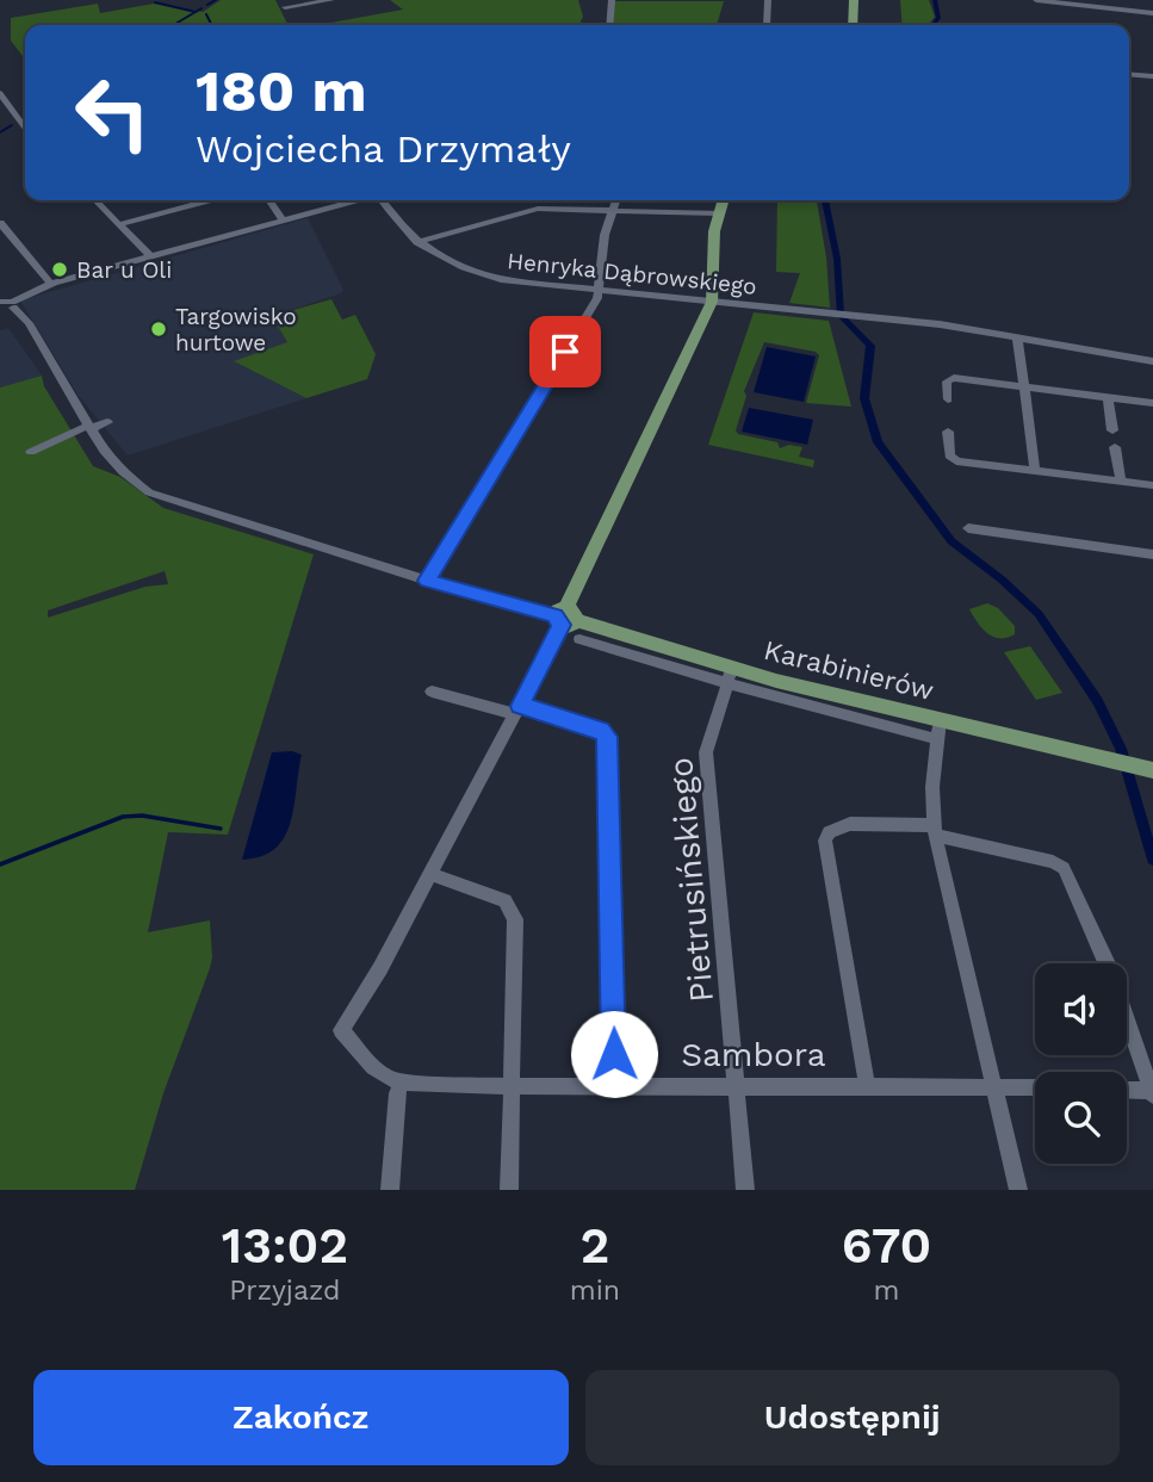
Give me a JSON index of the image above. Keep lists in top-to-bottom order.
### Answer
{
  "streets": {
    "main road": ["Karabinierów"],
    "street": ["Henryka Dąbrowskiego", "Pietrusińskiego", "Sambora"]
  },
  "crossings": [
    ["Karabinierów", "Pietrusińskiego"],
    ["Pietrusińskiego", "Sambora"]
  ],
  "places": ["Bar u Oli", "Targowisko hurtowe"],
  "page": {
    "turn": ["180 m", "Wojciecha Drzymały"],
    "eta": [
      "13:02",
      "Przyjazd",
      "2",
      "min",
      "670",
      "m"
    ],
    "buttons": ["Zakończ", "Udostępnij"]
  }
}
